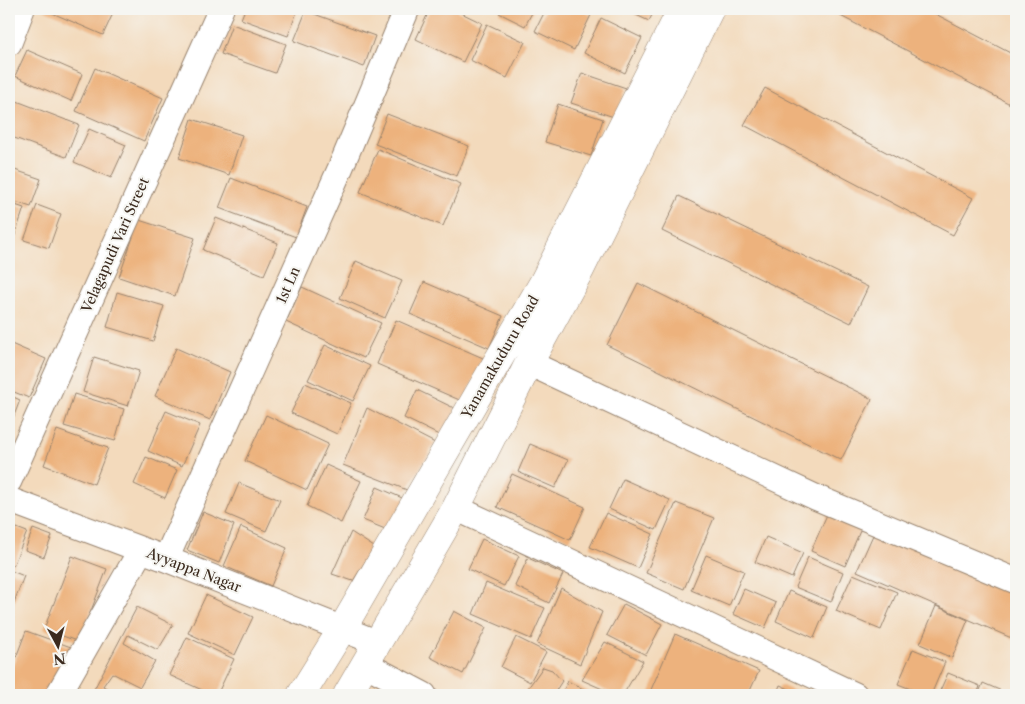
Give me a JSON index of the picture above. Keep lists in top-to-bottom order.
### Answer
{
  "streets": {
    "street": [
      "Velagapudi Vari Street",
      "1st Ln",
      "Yanamakuduru Road",
      "Ayyappa Nagar"
    ]
  },
  "crossings": [
    ["1st Ln", "Ayyappa Nagar"],
    ["Yanamakuduru Road", "Ayyappa Nagar"]
  ],
  "north": "bottom"
}
